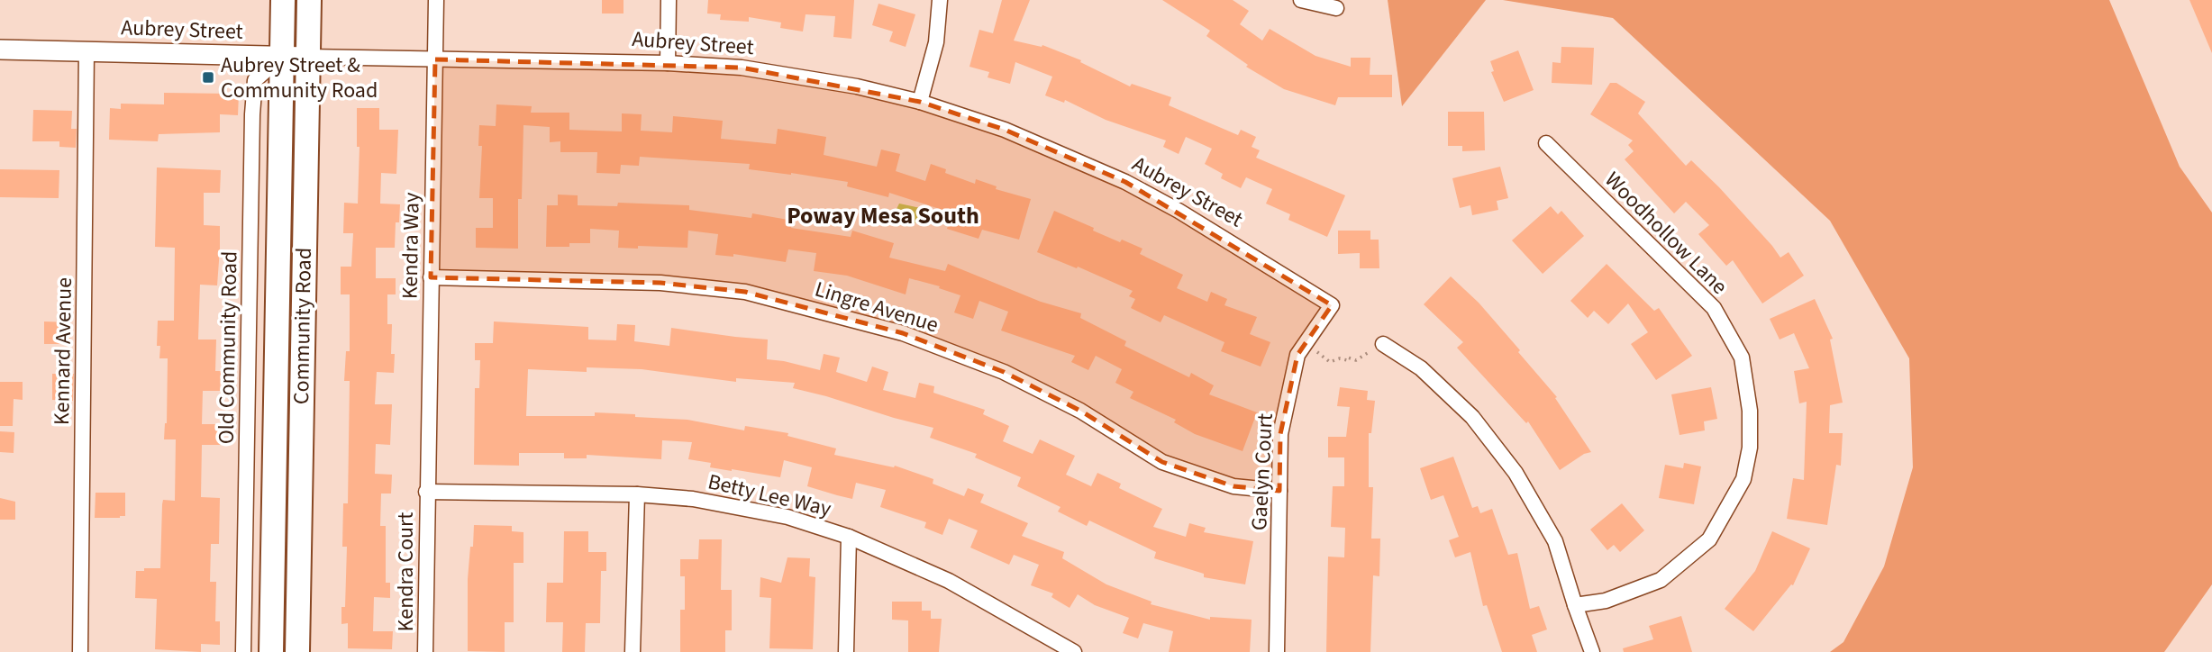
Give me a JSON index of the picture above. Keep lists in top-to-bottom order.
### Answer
{
  "streets": {
    "main road": ["Community Road"],
    "street": [
      "Aubrey Street",
      "Woodhollow Lane",
      "Kendra Way",
      "Lingre Avenue",
      "Old Community Road",
      "Kennard Avenue",
      "Gaelyn Court",
      "Betty Lee Way",
      "Kendra Court"
    ]
  },
  "crossings": [
    ["Aubrey Street", "Kendra Way"],
    ["Aubrey Street", "Community Road"],
    ["Aubrey Street", "Old Community Road"],
    ["Aubrey Street", "Kennard Avenue"],
    ["Aubrey Street", "Gaelyn Court"],
    ["Kendra Way", "Lingre Avenue"],
    ["Kendra Way", "Betty Lee Way"],
    ["Kendra Way", "Kendra Court"],
    ["Lingre Avenue", "Gaelyn Court"],
    ["Community Road", "Old Community Road"],
    ["Betty Lee Way", "Kendra Court"]
  ],
  "districts": ["Poway Mesa South"],
  "places": {
    "transit": ["Aubrey Street & Community Road"]
  }
}
